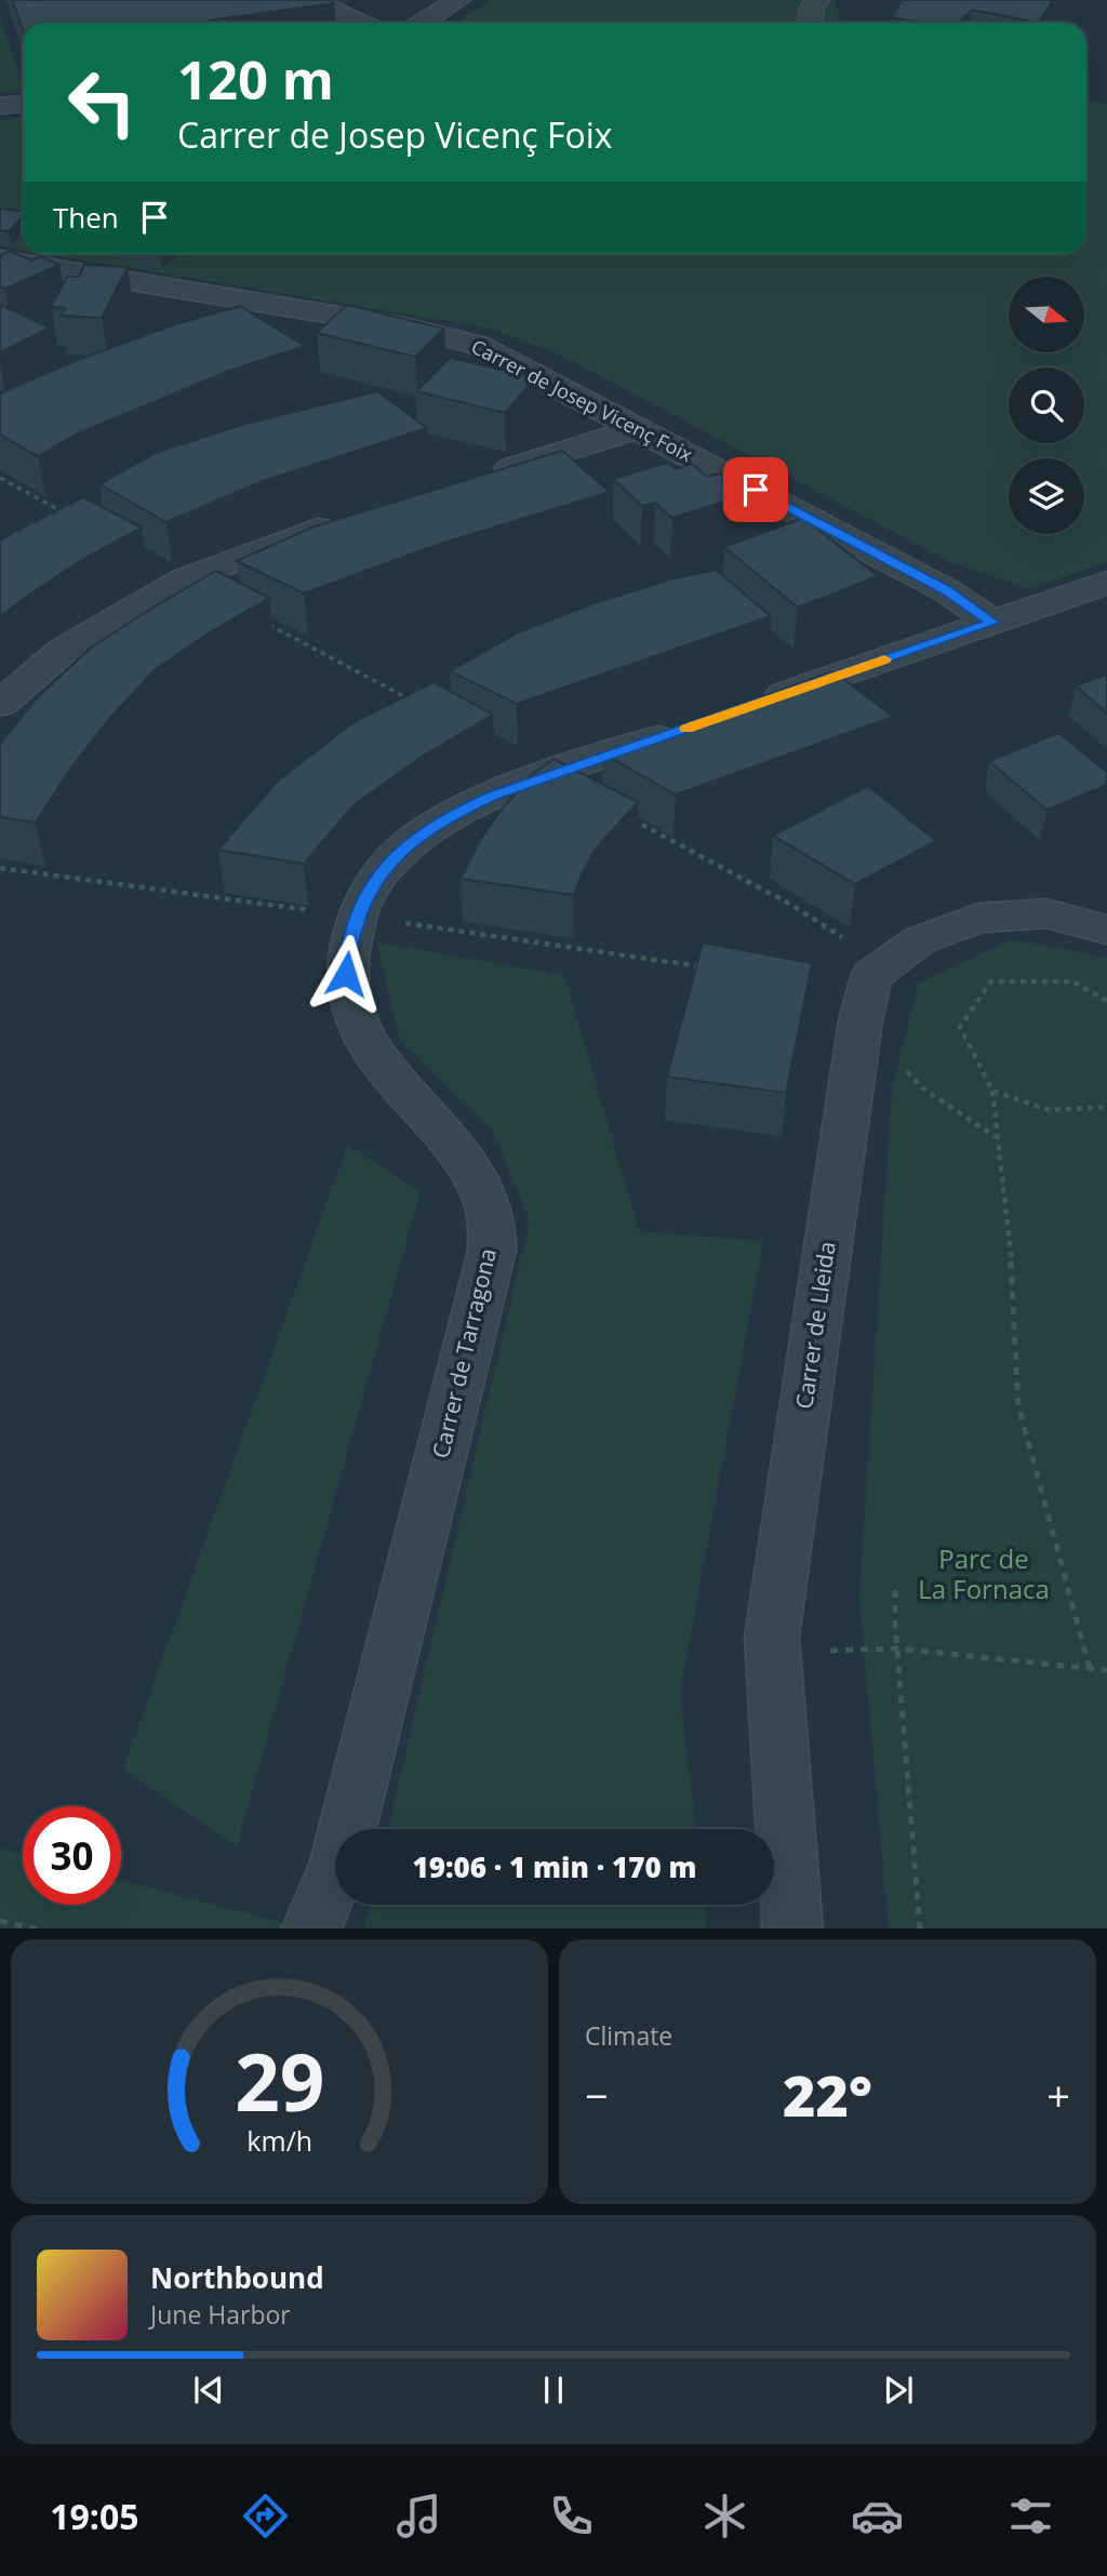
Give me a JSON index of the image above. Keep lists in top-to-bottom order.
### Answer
{
  "streets": {
    "street": ["Carrer de Josep Vicenç Foix", "Carrer de Lleida", "Carrer de Tarragona"]
  },
  "parks": ["Parc de La Fornaca"],
  "north": "right",
  "page": {
    "turn": ["120 m", "Carrer de Josep Vicenç Foix"],
    "then": "Then",
    "limit": "30",
    "trip": "19:06 · 1 min · 170 m",
    "tile": "Climate",
    "heat": ["−", "22°", "+"],
    "song": ["Northbound", "June Harbor"],
    "tabs": "19:05",
    "gauge": ["29", "km/h"]
  }
}
